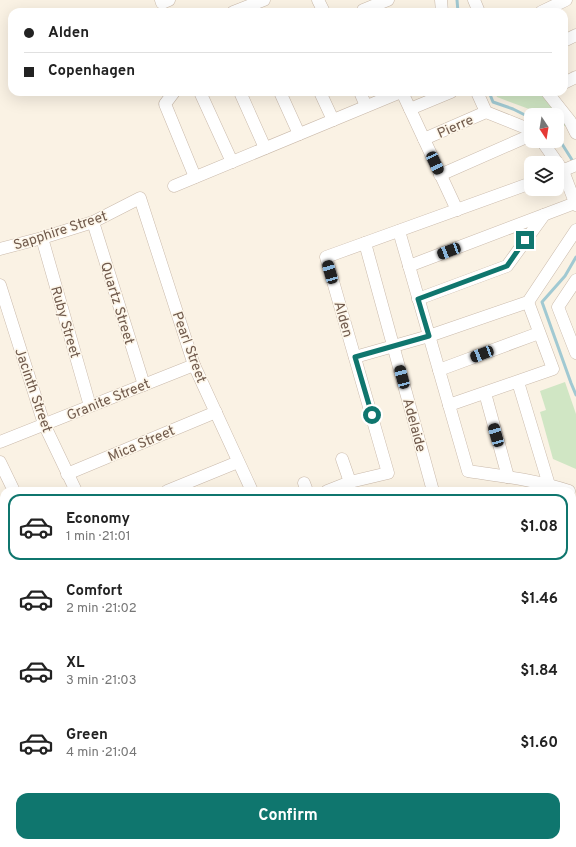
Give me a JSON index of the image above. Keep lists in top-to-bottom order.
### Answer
{
  "streets": {
    "street": [
      "Pierre",
      "Sapphire Street",
      "Quartz Street",
      "Alden",
      "Ruby Street",
      "Pearl Street",
      "Jacinth Street",
      "Granite Street",
      "Adelaide",
      "Mica Street"
    ]
  },
  "crossings": [
    ["Sapphire Street", "Quartz Street"],
    ["Sapphire Street", "Ruby Street"],
    ["Sapphire Street", "Pearl Street"],
    ["Quartz Street", "Granite Street"],
    ["Alden", "Adelaide"],
    ["Ruby Street", "Granite Street"],
    ["Pearl Street", "Granite Street"],
    ["Pearl Street", "Mica Street"],
    ["Jacinth Street", "Granite Street"],
    ["Jacinth Street", "Mica Street"]
  ],
  "north": "bottom",
  "page": {
    "banner": ["Alden", "Copenhagen"],
    "list": [
      {
        "name": "Economy",
        "note": "1 min · 21:01",
        "value": "$1.08"
      },
      {
        "name": "Comfort",
        "note": "2 min · 21:02",
        "value": "$1.46"
      },
      {
        "name": "XL",
        "note": "3 min · 21:03",
        "value": "$1.84"
      },
      {
        "name": "Green",
        "note": "4 min · 21:04",
        "value": "$1.60"
      }
    ],
    "buttons": "Confirm"
  }
}
